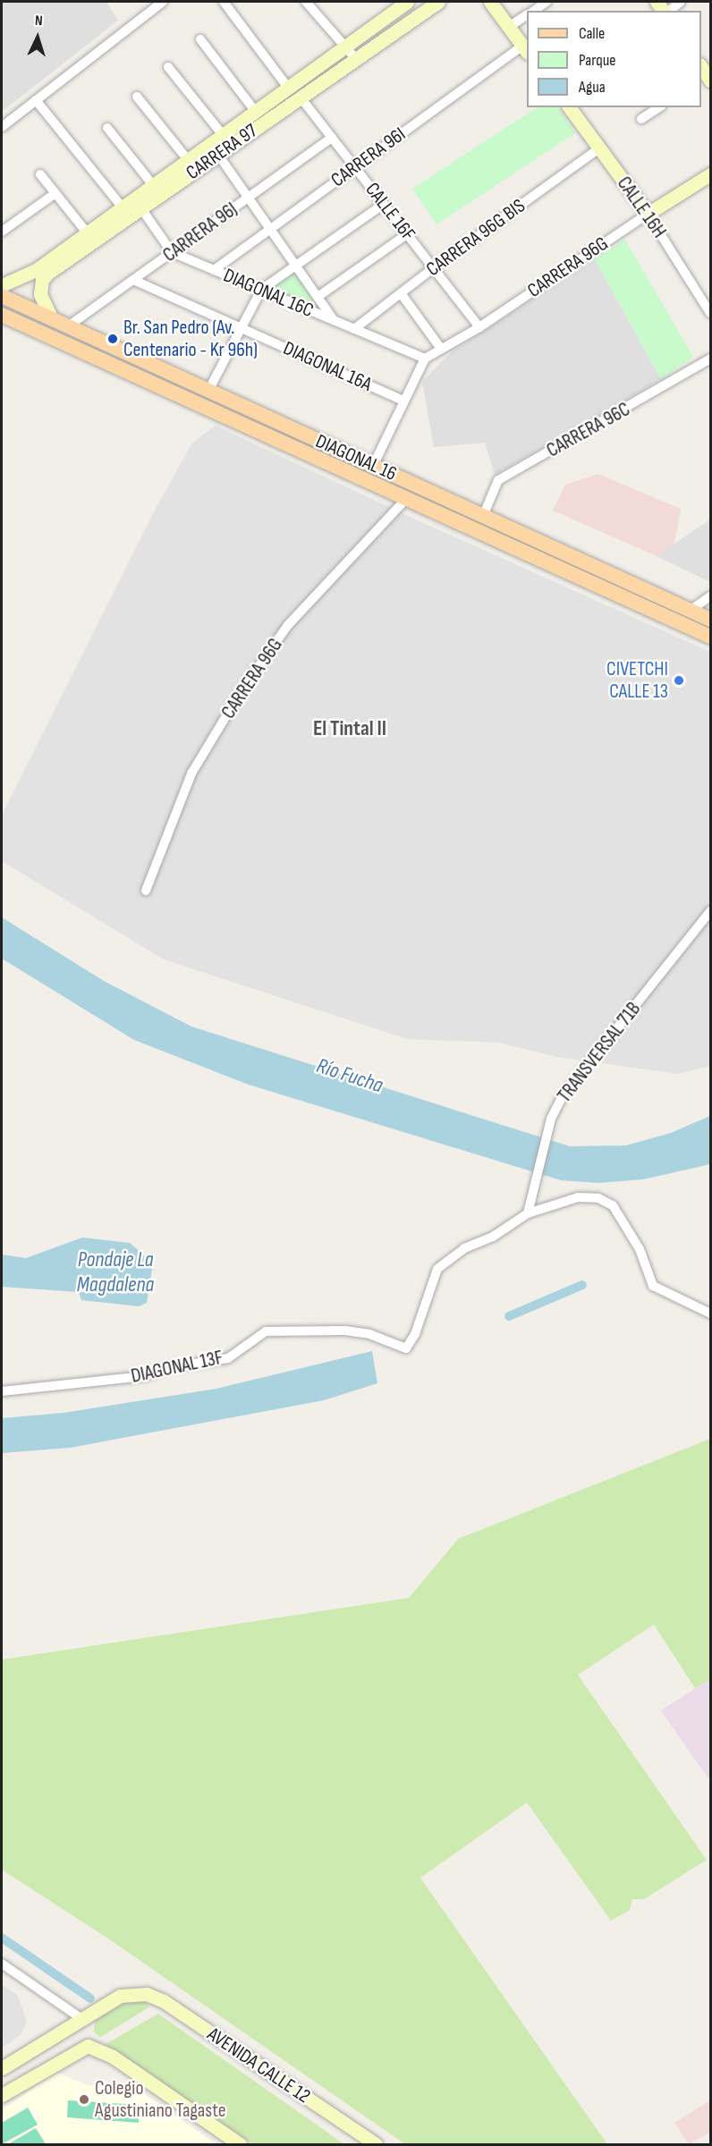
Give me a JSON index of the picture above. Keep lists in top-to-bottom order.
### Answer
{
  "streets": {
    "main road": ["DIAGONAL 16"],
    "street": [
      "CARRERA 97",
      "CARRERA 96I",
      "CALLE 16H",
      "CALLE 16F",
      "CARRERA 96J",
      "CARRERA 96G BIS",
      "CARRERA 96G",
      "DIAGONAL 16C",
      "DIAGONAL 16A",
      "CARRERA 96C",
      "TRANSVERSAL 71B",
      "DIAGONAL 13F",
      "AVENIDA CALLE 12"
    ]
  },
  "crossings": [
    ["CARRERA 97", "CALLE 16F"],
    ["CARRERA 97", "DIAGONAL 16"],
    ["CARRERA 96I", "CALLE 16F"],
    ["CARRERA 96I", "DIAGONAL 16C"],
    ["CALLE 16H", "CARRERA 96G BIS"],
    ["CALLE 16H", "CARRERA 96G"],
    ["CALLE 16F", "CARRERA 96J"],
    ["CALLE 16F", "CARRERA 96G BIS"],
    ["CALLE 16F", "CARRERA 96G"],
    ["CARRERA 96J", "DIAGONAL 16C"],
    ["CARRERA 96J", "DIAGONAL 16A"],
    ["CARRERA 96J", "DIAGONAL 16"],
    ["CARRERA 96G BIS", "DIAGONAL 16C"],
    ["CARRERA 96G", "DIAGONAL 16C"],
    ["CARRERA 96G", "DIAGONAL 16"],
    ["CARRERA 96C", "DIAGONAL 16"],
    ["TRANSVERSAL 71B", "DIAGONAL 13F"]
  ],
  "districts": ["El Tintal II"],
  "water": ["Río Fucha", "Pondaje La Magdalena"],
  "places": ["Br. San Pedro (Av. Centenario - Kr 96h)", "CIVETCHI CALLE 13", "Colegio Agustiniano Tagaste"],
  "legend": ["Calle", "Parque", "Agua"],
  "north": "top"
}
